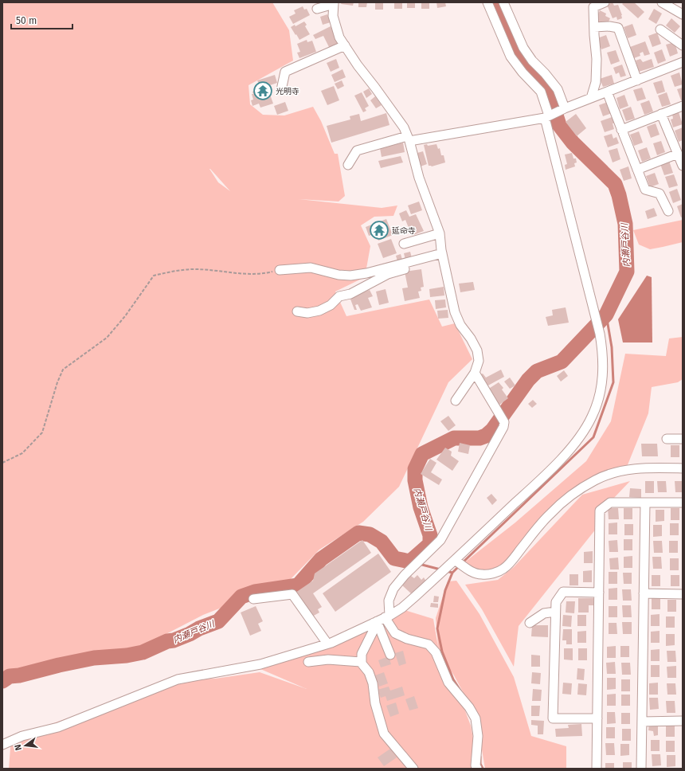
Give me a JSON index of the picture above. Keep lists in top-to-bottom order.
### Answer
{
  "water": ["内瀬戸谷川"],
  "places": {
    "temple": ["光明寺", "延命寺"]
  },
  "scale_bar": "50 m",
  "north": "left"
}
